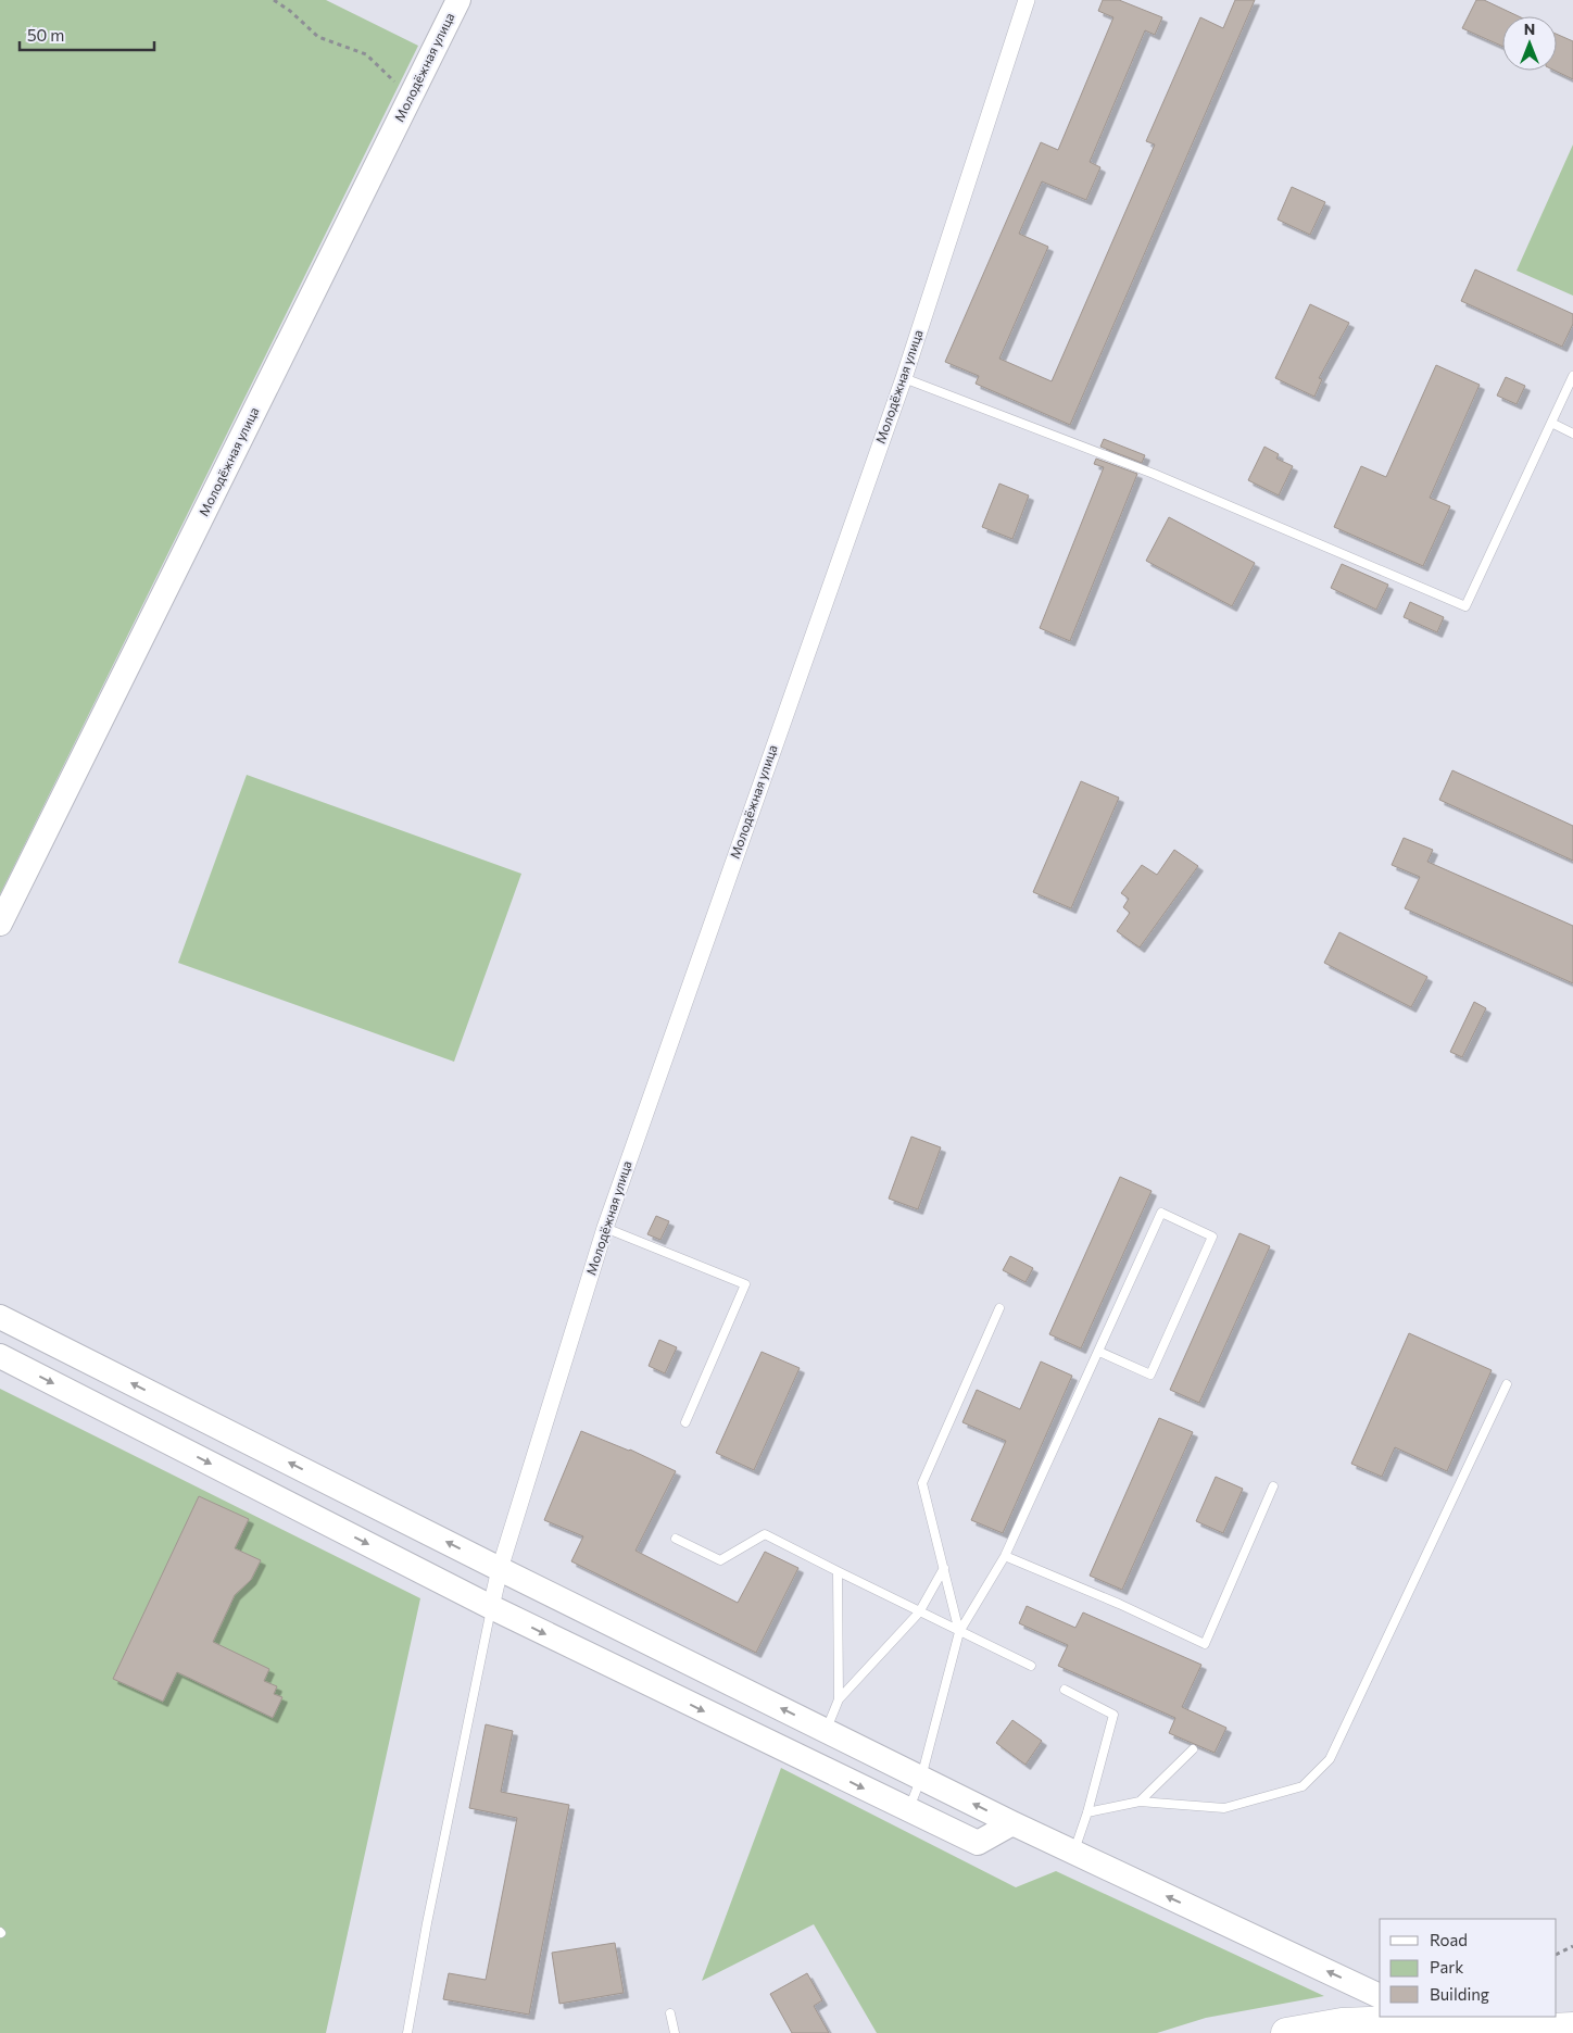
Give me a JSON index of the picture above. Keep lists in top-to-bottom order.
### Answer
{
  "streets": {
    "street": ["Молодёжная улица"]
  },
  "legend": ["Road", "Park", "Building"],
  "scale_bar": "50 m",
  "north": "top"
}
